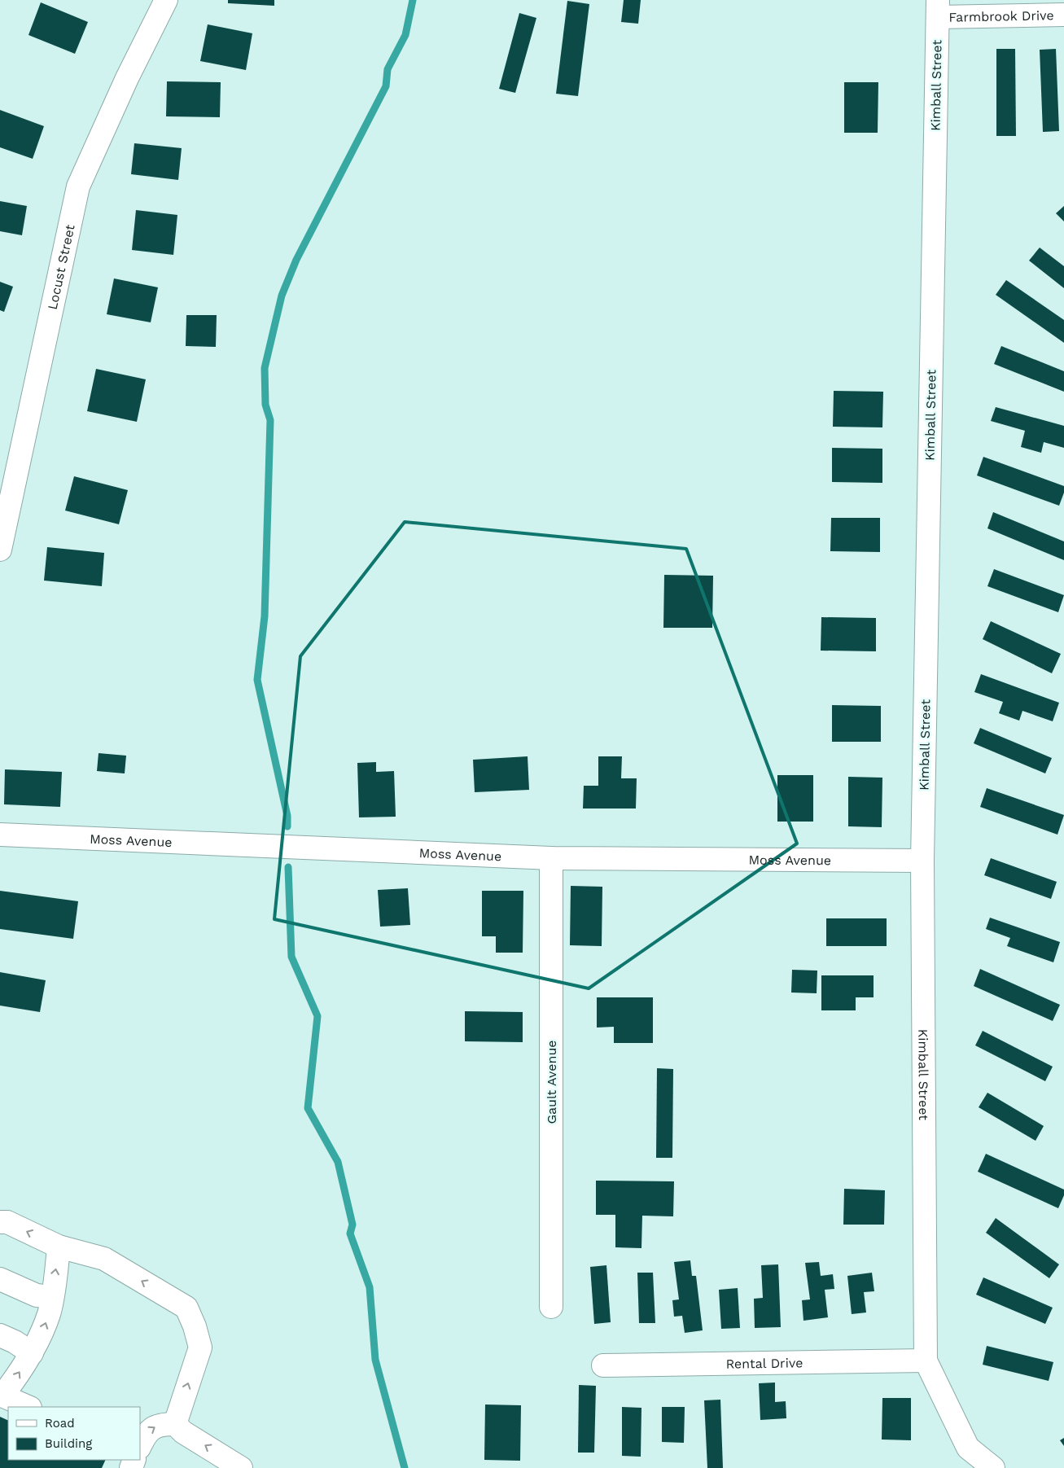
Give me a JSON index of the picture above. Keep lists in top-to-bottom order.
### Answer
{
  "streets": {
    "street": [
      "Farmbrook Drive",
      "Kimball Street",
      "Locust Street",
      "Moss Avenue",
      "Gault Avenue",
      "Rental Drive"
    ]
  },
  "crossings": [
    ["Farmbrook Drive", "Kimball Street"],
    ["Kimball Street", "Moss Avenue"],
    ["Kimball Street", "Rental Drive"],
    ["Moss Avenue", "Gault Avenue"]
  ],
  "legend": ["Road", "Building"]
}
